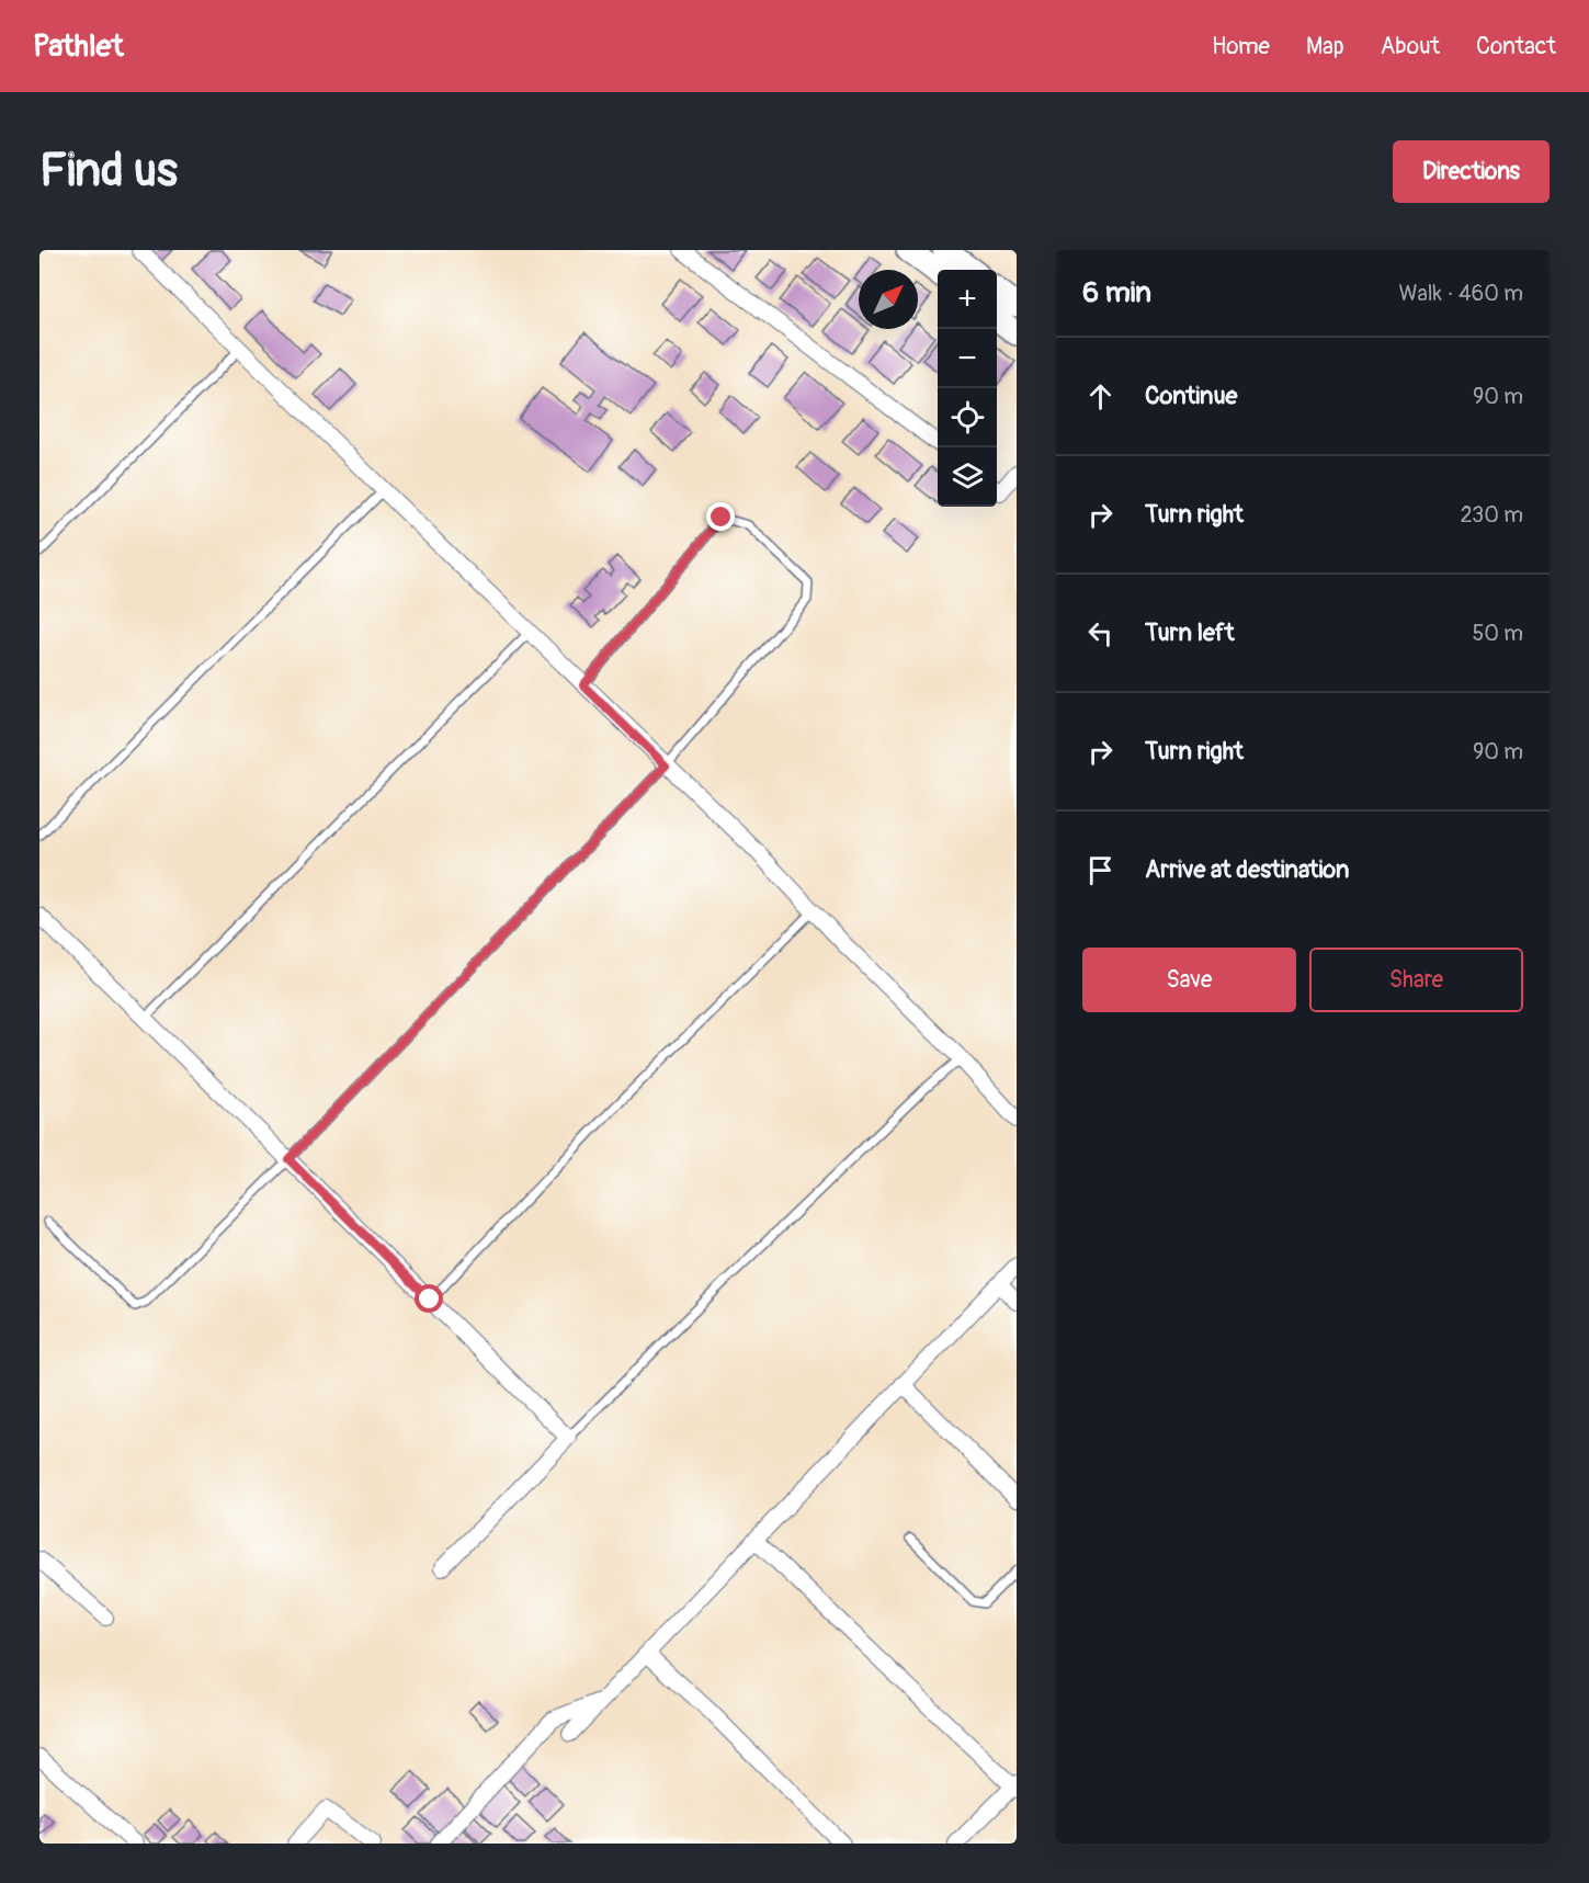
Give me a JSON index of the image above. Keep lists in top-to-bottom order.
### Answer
{
  "north": "top right",
  "page": {
    "header": "Pathlet",
    "nav": [
      "Home",
      "Map",
      "About",
      "Contact"
    ],
    "buttons": [
      "Directions",
      ["Save", "Share"]
    ],
    "title": "Find us",
    "heading": ["6 min", "Walk · 460 m"],
    "map_buttons": ["+", "−"],
    "list": [
      ["Continue", "90 m"],
      ["Turn right", "230 m"],
      ["Turn left", "50 m"],
      ["Turn right", "90 m"],
      "Arrive at destination"
    ]
  }
}
